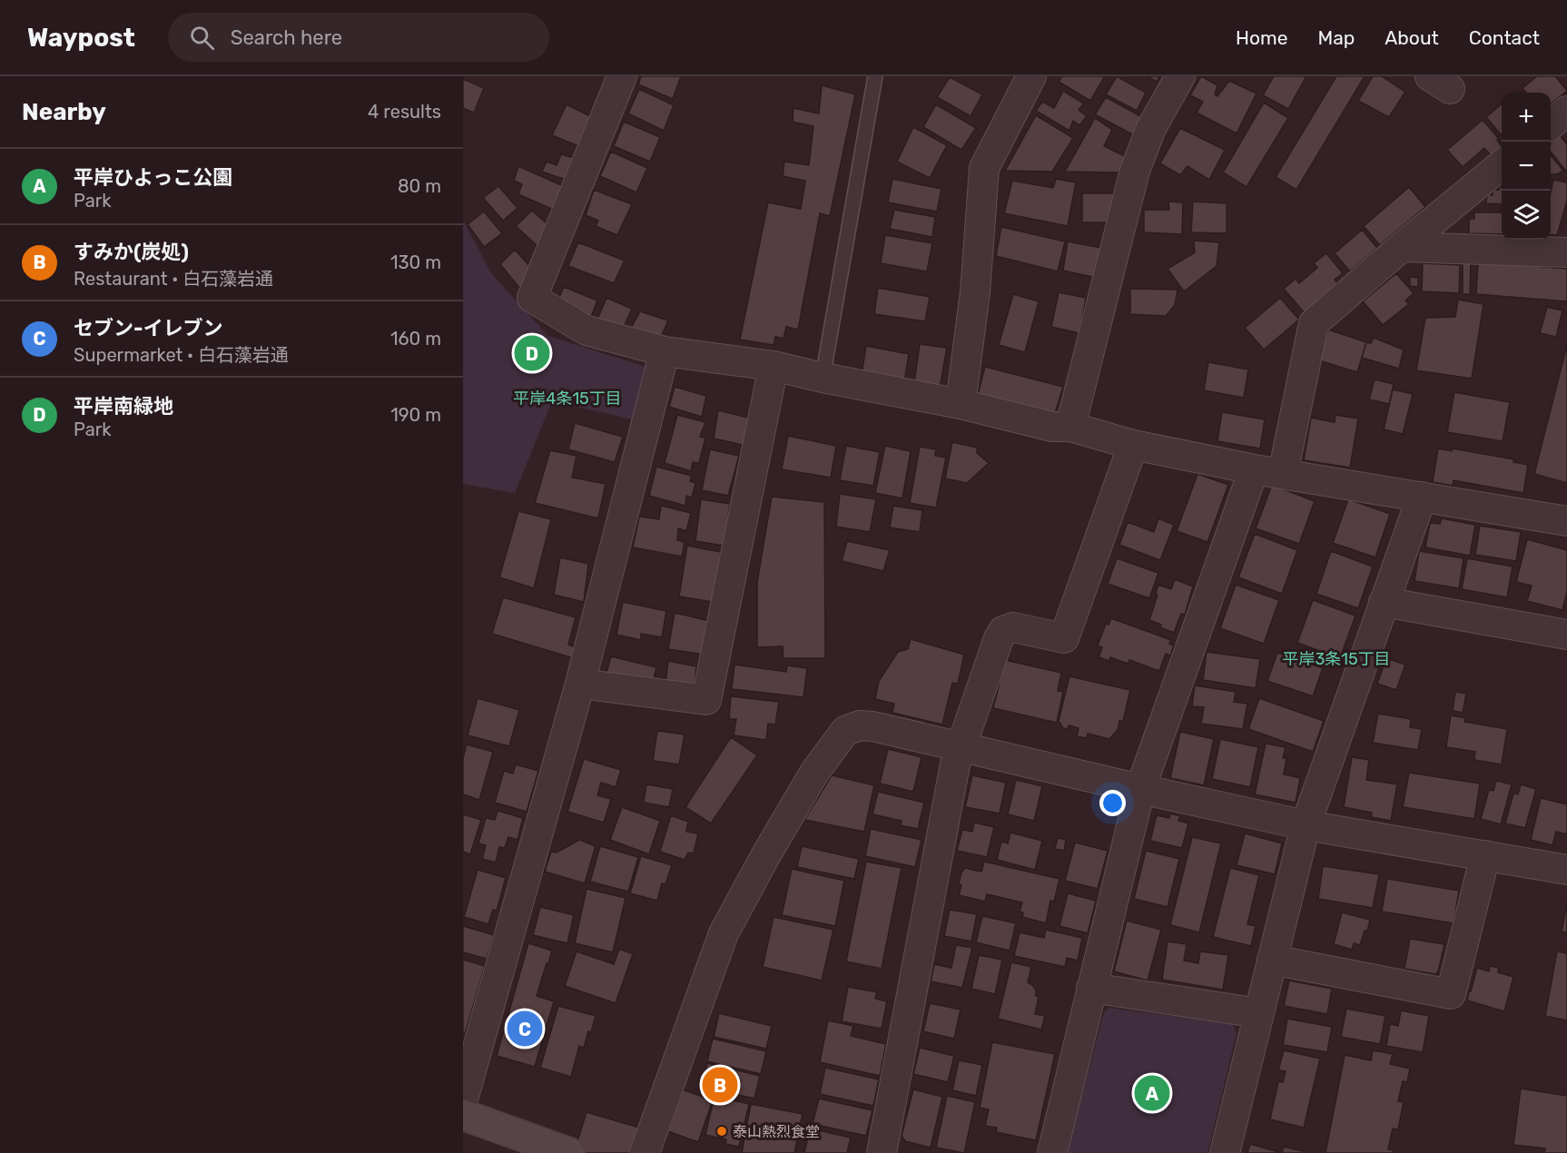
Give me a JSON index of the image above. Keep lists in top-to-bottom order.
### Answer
{
  "districts": ["平岸4条15丁目", "平岸3条15丁目"],
  "places": ["泰山熱烈食堂"],
  "page": {
    "header": "Waypost",
    "search": "Search here",
    "nav": [
      "Home",
      "Map",
      "About",
      "Contact"
    ],
    "heading": ["Nearby", "4 results"],
    "map_buttons": ["+", "−"],
    "list": [
      {
        "mark": "A",
        "name": "平岸ひよっこ公園",
        "note": "Park",
        "value": "80 m"
      },
      {
        "mark": "B",
        "name": "すみか(炭処)",
        "note": "Restaurant · 白石藻岩通",
        "value": "130 m"
      },
      {
        "mark": "C",
        "name": "セブン-イレブン",
        "note": "Supermarket · 白石藻岩通",
        "value": "160 m"
      },
      {
        "mark": "D",
        "name": "平岸南緑地",
        "note": "Park",
        "value": "190 m"
      }
    ],
    "pins": [
      "D",
      "C",
      "B",
      "A"
    ]
  }
}
